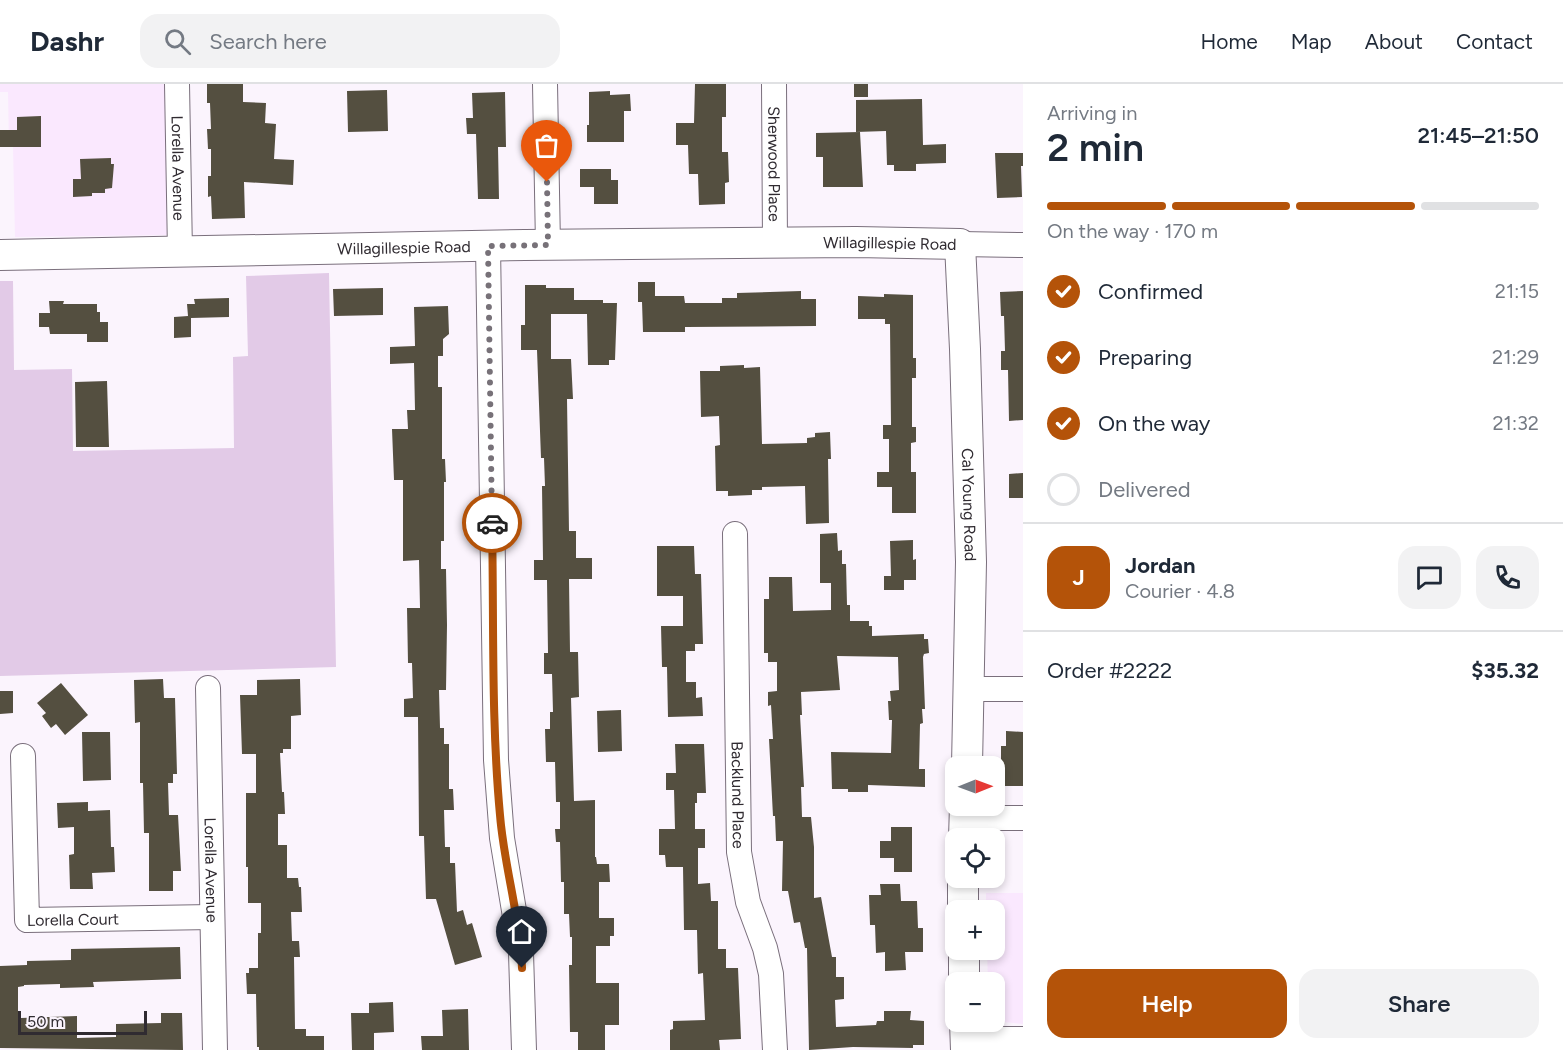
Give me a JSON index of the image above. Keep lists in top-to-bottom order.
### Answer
{
  "streets": {
    "main road": ["Willagillespie Road", "Cal Young Road"],
    "street": [
      "Sherwood Place",
      "Lorella Avenue",
      "Backlund Place",
      "Lorella Court"
    ]
  },
  "crossings": [
    ["Sherwood Place", "Willagillespie Road"],
    ["Lorella Avenue", "Willagillespie Road"],
    ["Lorella Avenue", "Lorella Court"],
    ["Willagillespie Road", "Cal Young Road"]
  ],
  "scale_bar": "50 m",
  "north": "right",
  "page": {
    "header": "Dashr",
    "search": "Search here",
    "nav": [
      "Home",
      "Map",
      "About",
      "Contact"
    ],
    "heading": ["2 min", "Arriving in", "21:45–21:50"],
    "panel": [
      "Jordan",
      "Courier · 4.8",
      "Order #2222",
      "$35.32"
    ],
    "bar": "On the way · 170 m",
    "list": [
      ["Confirmed", "21:15"],
      ["Preparing", "21:29"],
      ["On the way", "21:32"],
      "Delivered"
    ],
    "round": "J",
    "map_buttons": ["+", "−"],
    "buttons": ["Help", "Share"],
    "scale": "50 m"
  }
}
